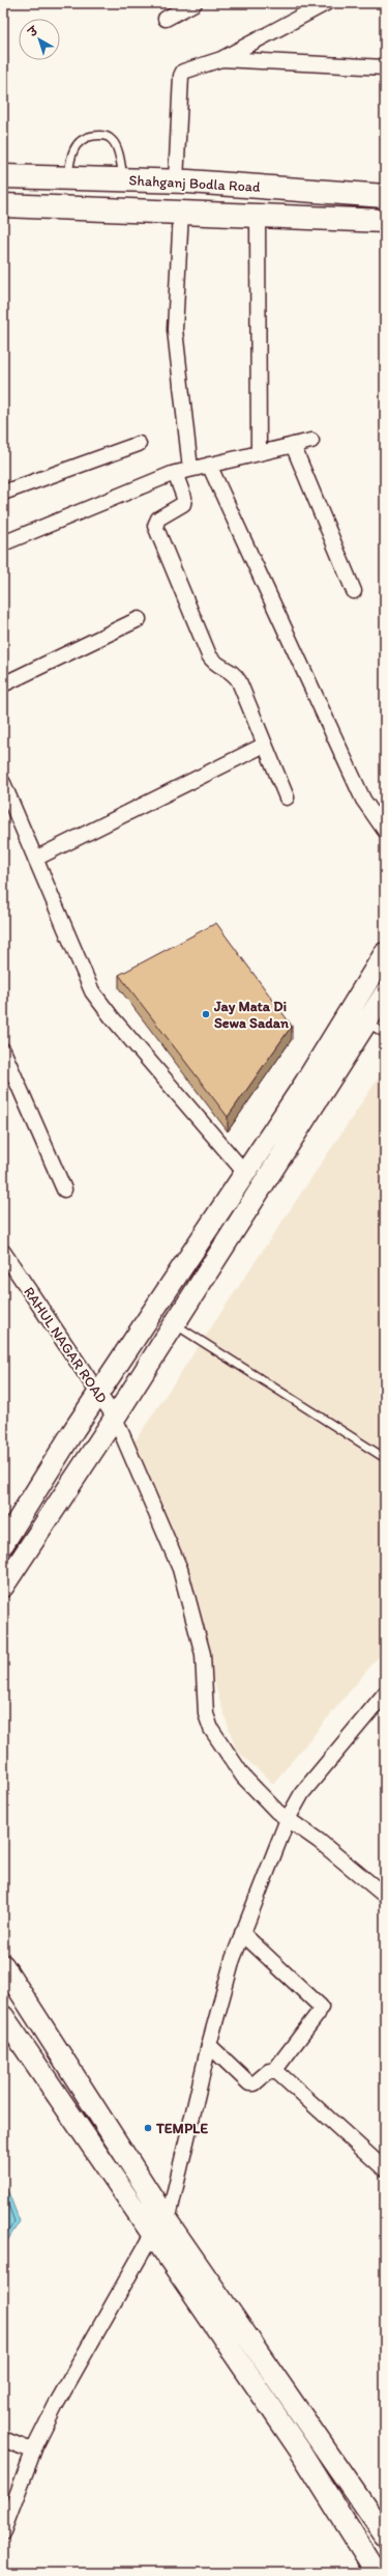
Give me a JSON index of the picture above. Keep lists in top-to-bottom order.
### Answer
{
  "streets": {
    "main road": ["Shahganj Bodla Road"],
    "street": ["RAHUL NAGAR ROAD"]
  },
  "places": ["Jay Mata Di Sewa Sadan", "TEMPLE"],
  "north": "top left"
}
